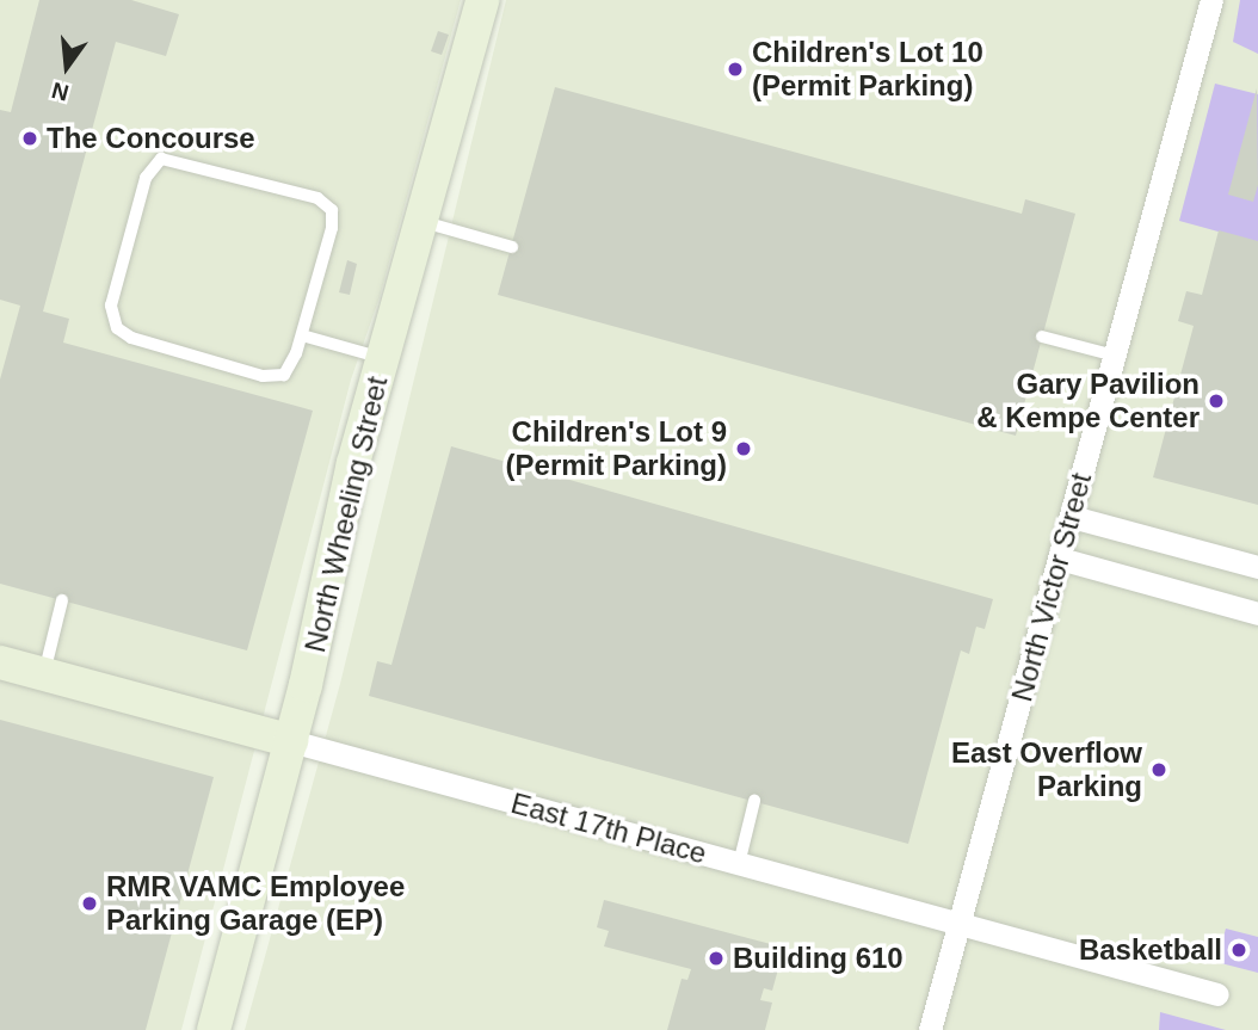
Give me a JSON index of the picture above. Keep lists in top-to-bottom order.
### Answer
{
  "streets": {
    "street": ["North Wheeling Street", "North Victor Street", "East 17th Place"]
  },
  "crossings": [
    ["North Wheeling Street", "East 17th Place"],
    ["North Victor Street", "East 17th Place"]
  ],
  "places": [
    "Children's Lot 10 (Permit Parking)",
    "The Concourse",
    "Gary Pavilion & Kempe Center",
    "Children's Lot 9 (Permit Parking)",
    "East Overflow Parking",
    "RMR VAMC Employee Parking Garage (EP)",
    "Basketball",
    "Building 610"
  ],
  "north": "bottom"
}
